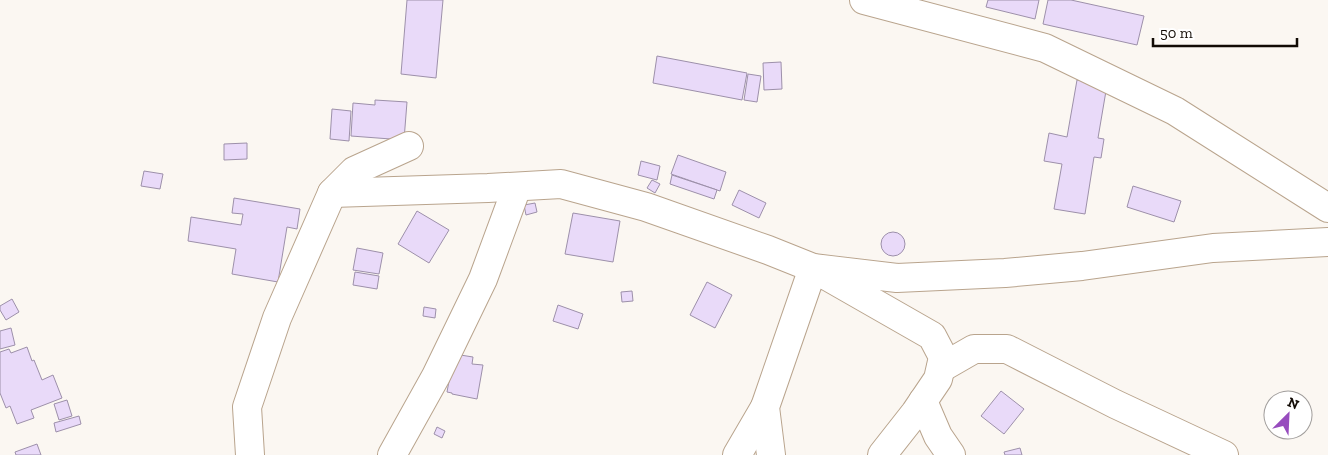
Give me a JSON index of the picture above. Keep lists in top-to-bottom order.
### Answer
{
  "scale_bar": "50 m",
  "north": "top right"
}
